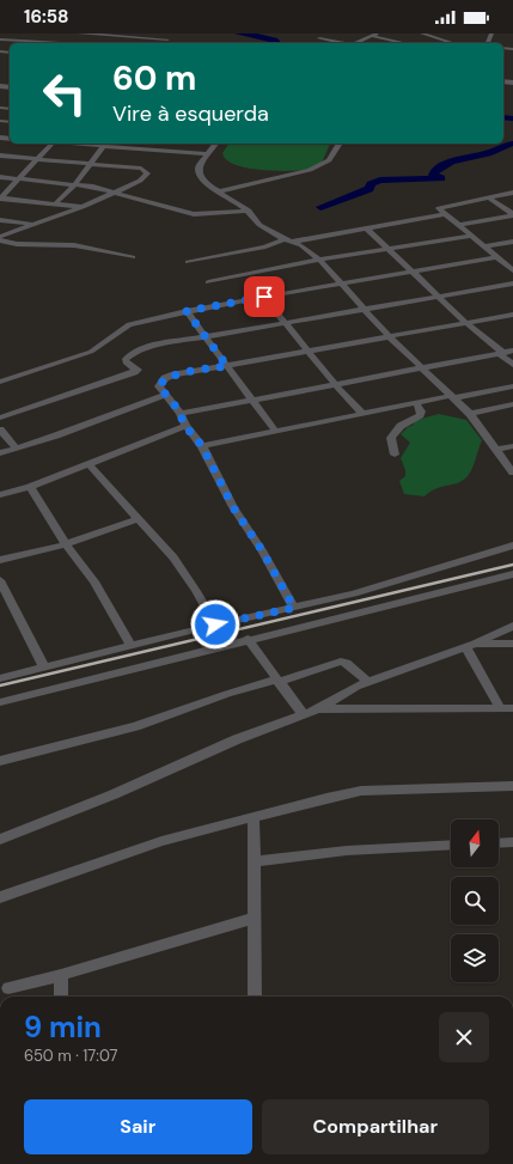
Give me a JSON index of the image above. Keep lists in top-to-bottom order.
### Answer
{
  "north": "top",
  "page": {
    "status": "16:58",
    "turn": ["60 m", "Vire à esquerda"],
    "heading": ["9 min", "650 m · 17:07"],
    "buttons": ["Sair", "Compartilhar"]
  }
}
